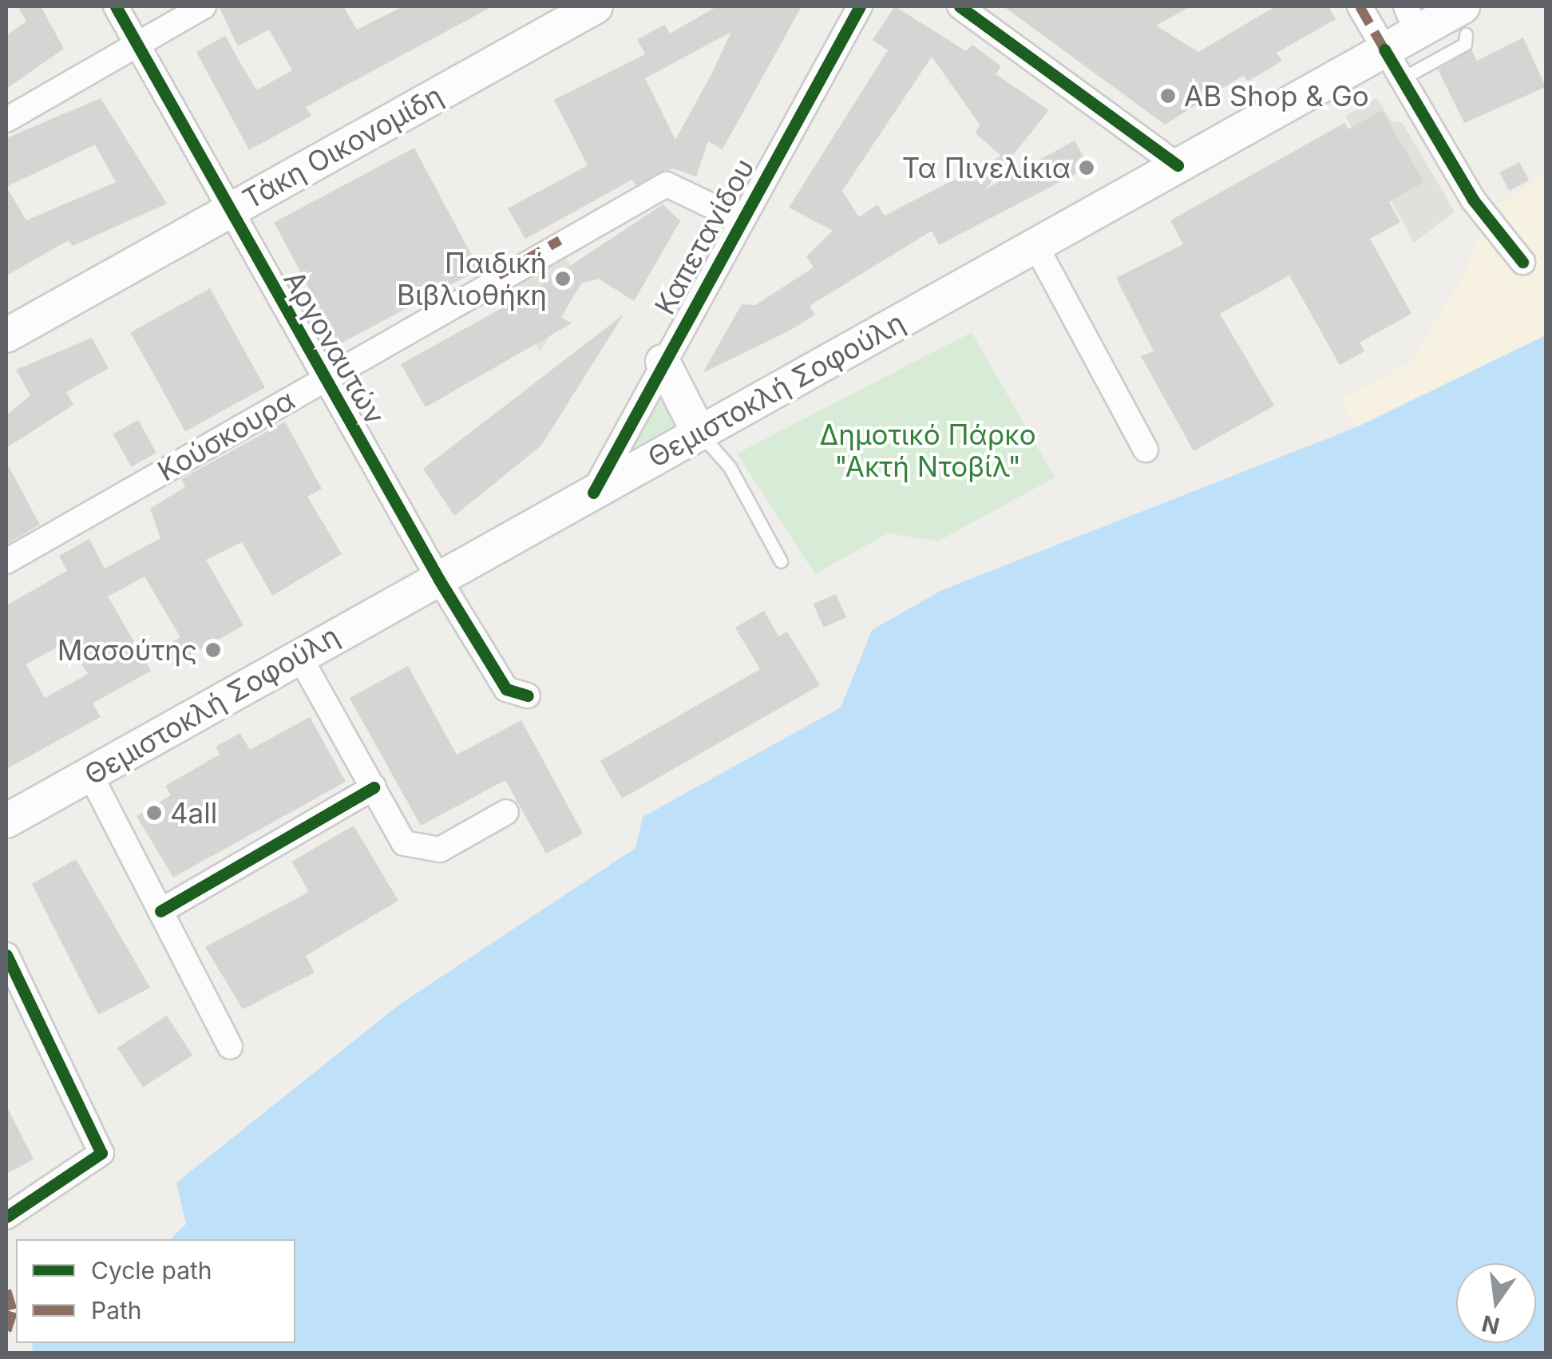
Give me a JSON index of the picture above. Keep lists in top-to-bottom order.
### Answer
{
  "streets": {
    "main road": ["Τάκη Οικονομίδη", "Θεμιστοκλή Σοφούλη"],
    "street": ["Καπετανίδου", "Αργοναυτών", "Κούσκουρα"]
  },
  "crossings": [
    ["Τάκη Οικονομίδη", "Αργοναυτών"],
    ["Καπετανίδου", "Θεμιστοκλή Σοφούλη"],
    ["Καπετανίδου", "Κούσκουρα"],
    ["Αργοναυτών", "Θεμιστοκλή Σοφούλη"],
    ["Αργοναυτών", "Κούσκουρα"]
  ],
  "parks": ["Δημοτικό Πάρκο \"Ακτή Ντοβίλ\""],
  "places": [
    "AB Shop & Go",
    "Τα Πινελίκια",
    "Παιδική Βιβλιοθήκη",
    "Μασούτης",
    "4all"
  ],
  "legend": ["Cycle path", "Path"],
  "north": "bottom"
}
